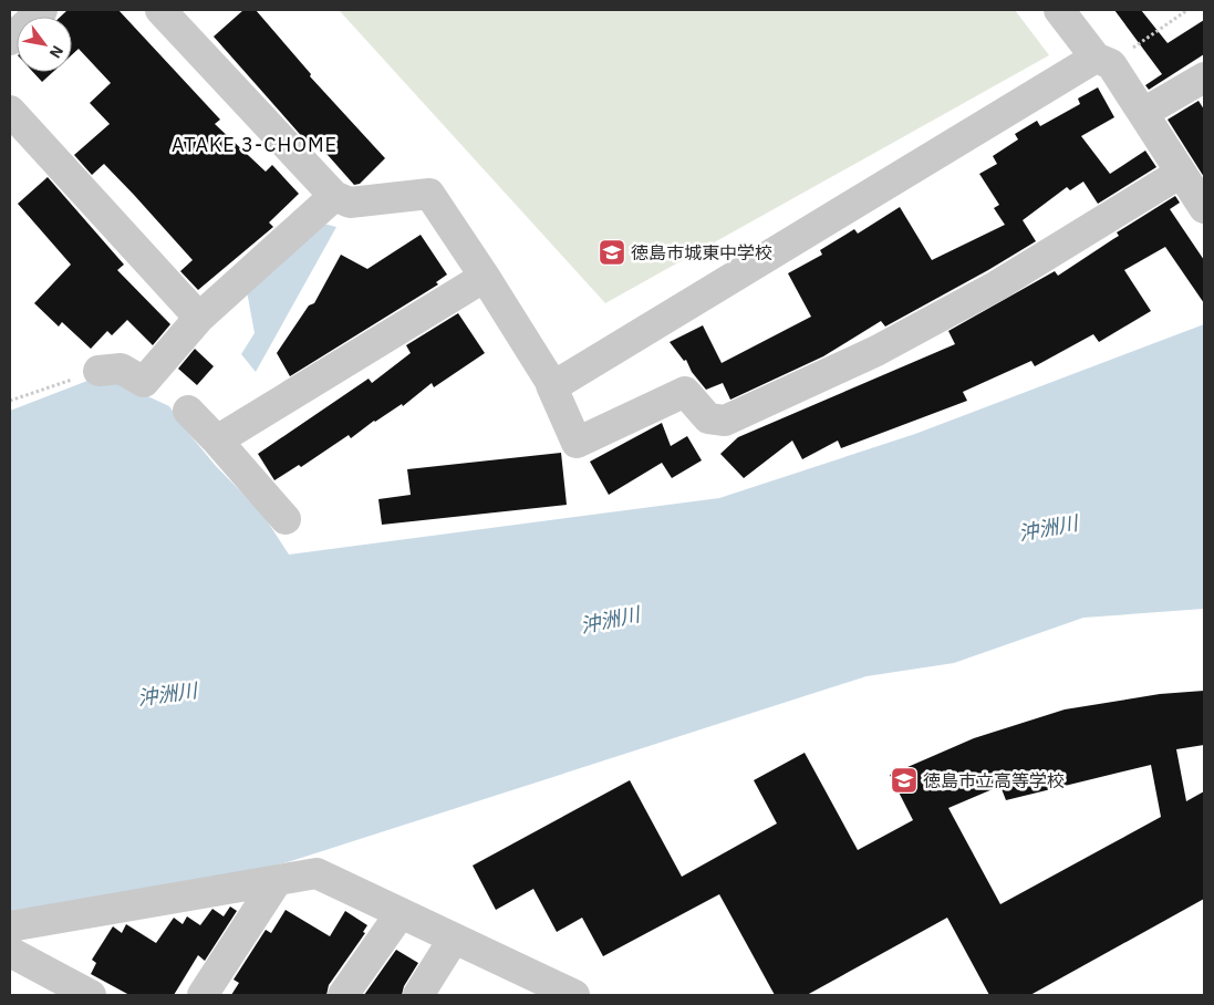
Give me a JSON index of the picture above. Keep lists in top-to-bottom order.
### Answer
{
  "districts": ["ATAKE 3-CHOME"],
  "water": ["沖洲川"],
  "places": {
    "school or university": ["徳島市城東中学校", "徳島市立高等学校"]
  },
  "north": "bottom right"
}
